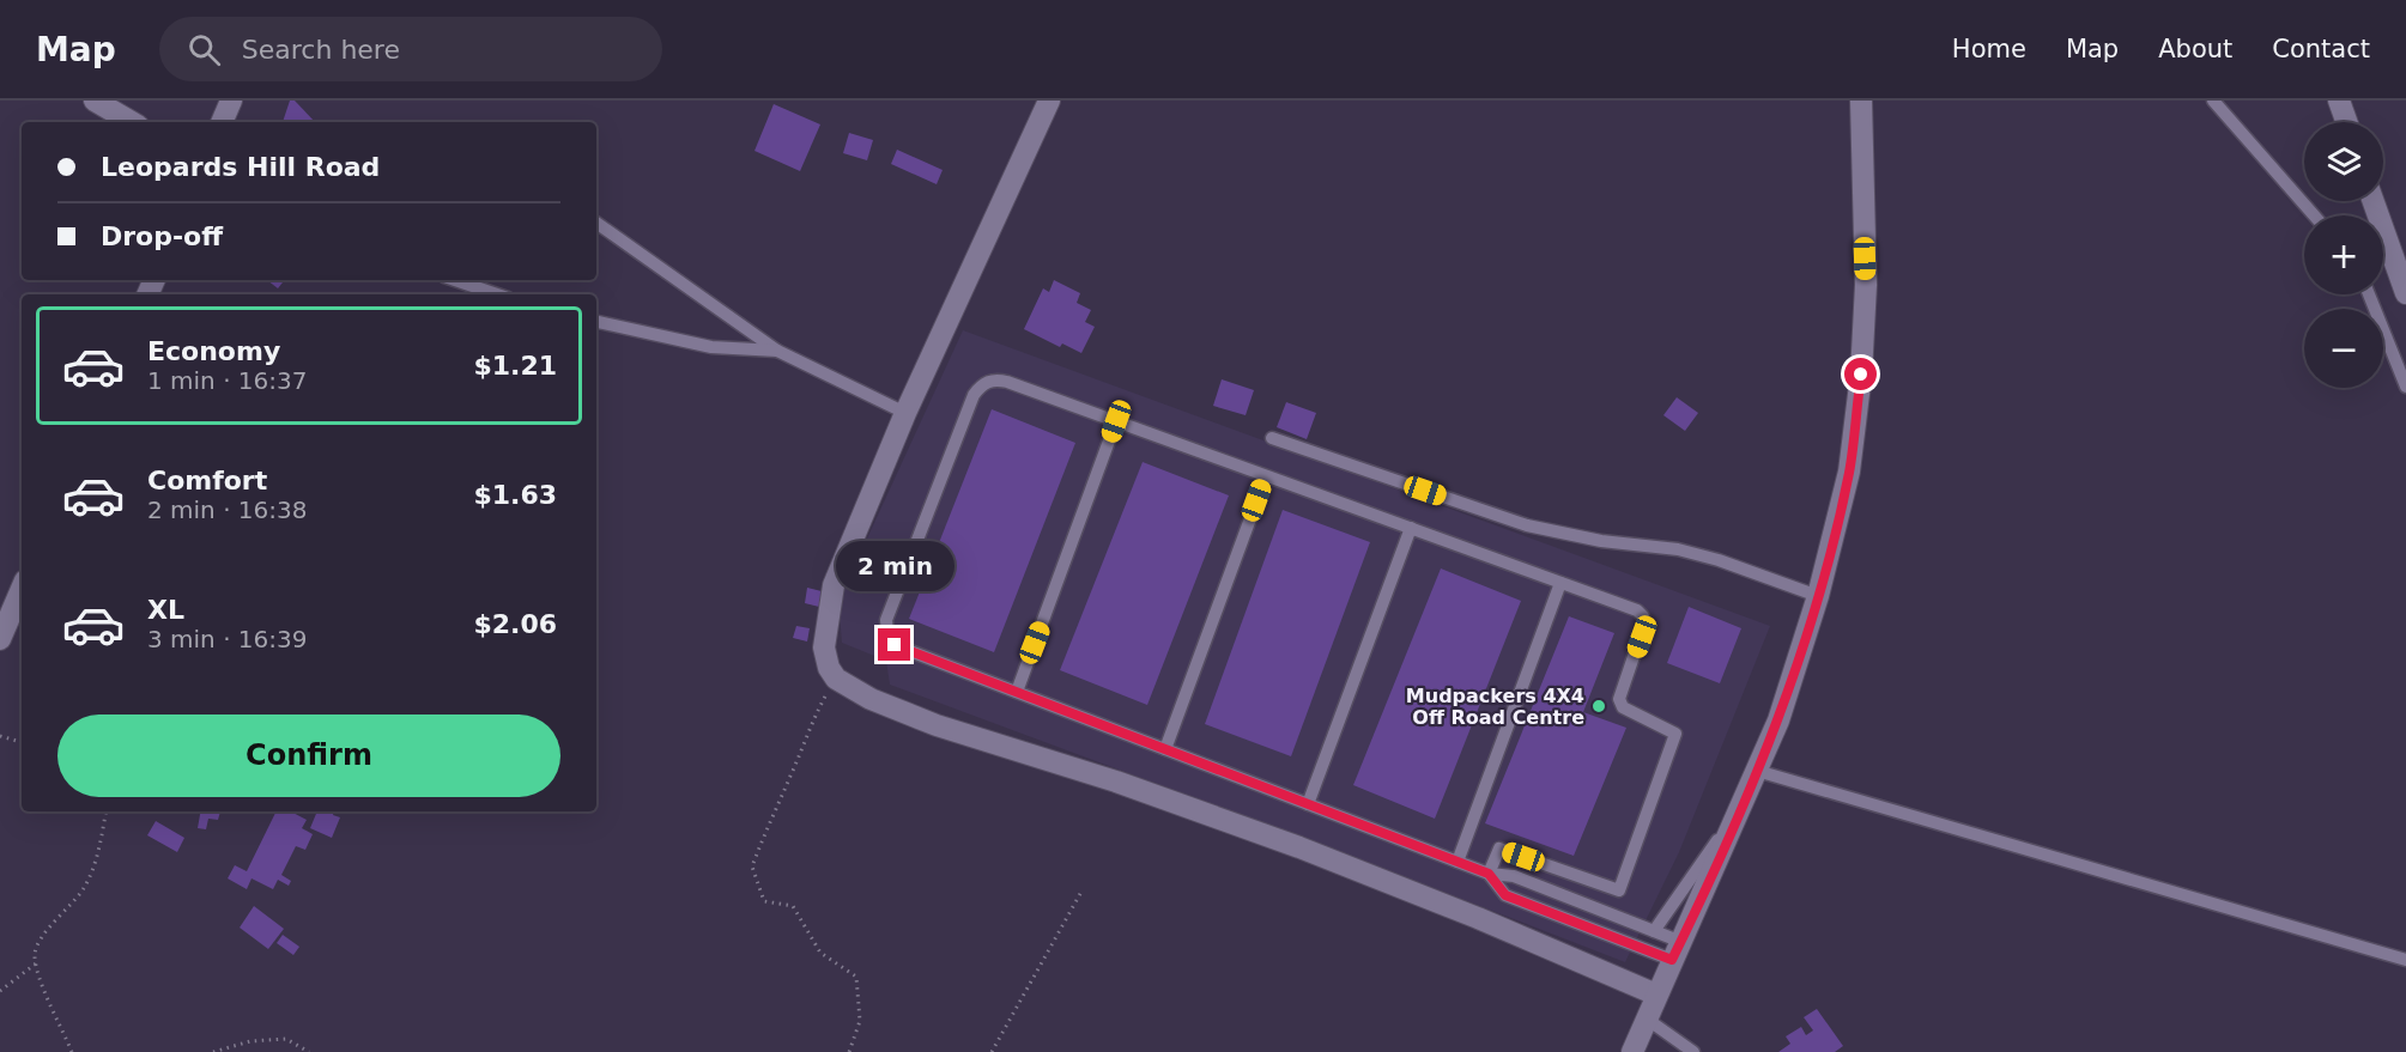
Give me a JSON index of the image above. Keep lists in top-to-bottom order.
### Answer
{
  "places": ["Mudpackers 4X4 Off Road Centre"],
  "page": {
    "header": "Map",
    "search": "Search here",
    "nav": [
      "Home",
      "Map",
      "About",
      "Contact"
    ],
    "map_buttons": ["+", "−"],
    "banner": ["Leopards Hill Road", "Drop-off"],
    "list": [
      {
        "name": "Economy",
        "note": "1 min · 16:37",
        "value": "$1.21"
      },
      {
        "name": "Comfort",
        "note": "2 min · 16:38",
        "value": "$1.63"
      },
      {
        "name": "XL",
        "note": "3 min · 16:39",
        "value": "$2.06"
      }
    ],
    "bubble": "2 min",
    "buttons": "Confirm"
  }
}
